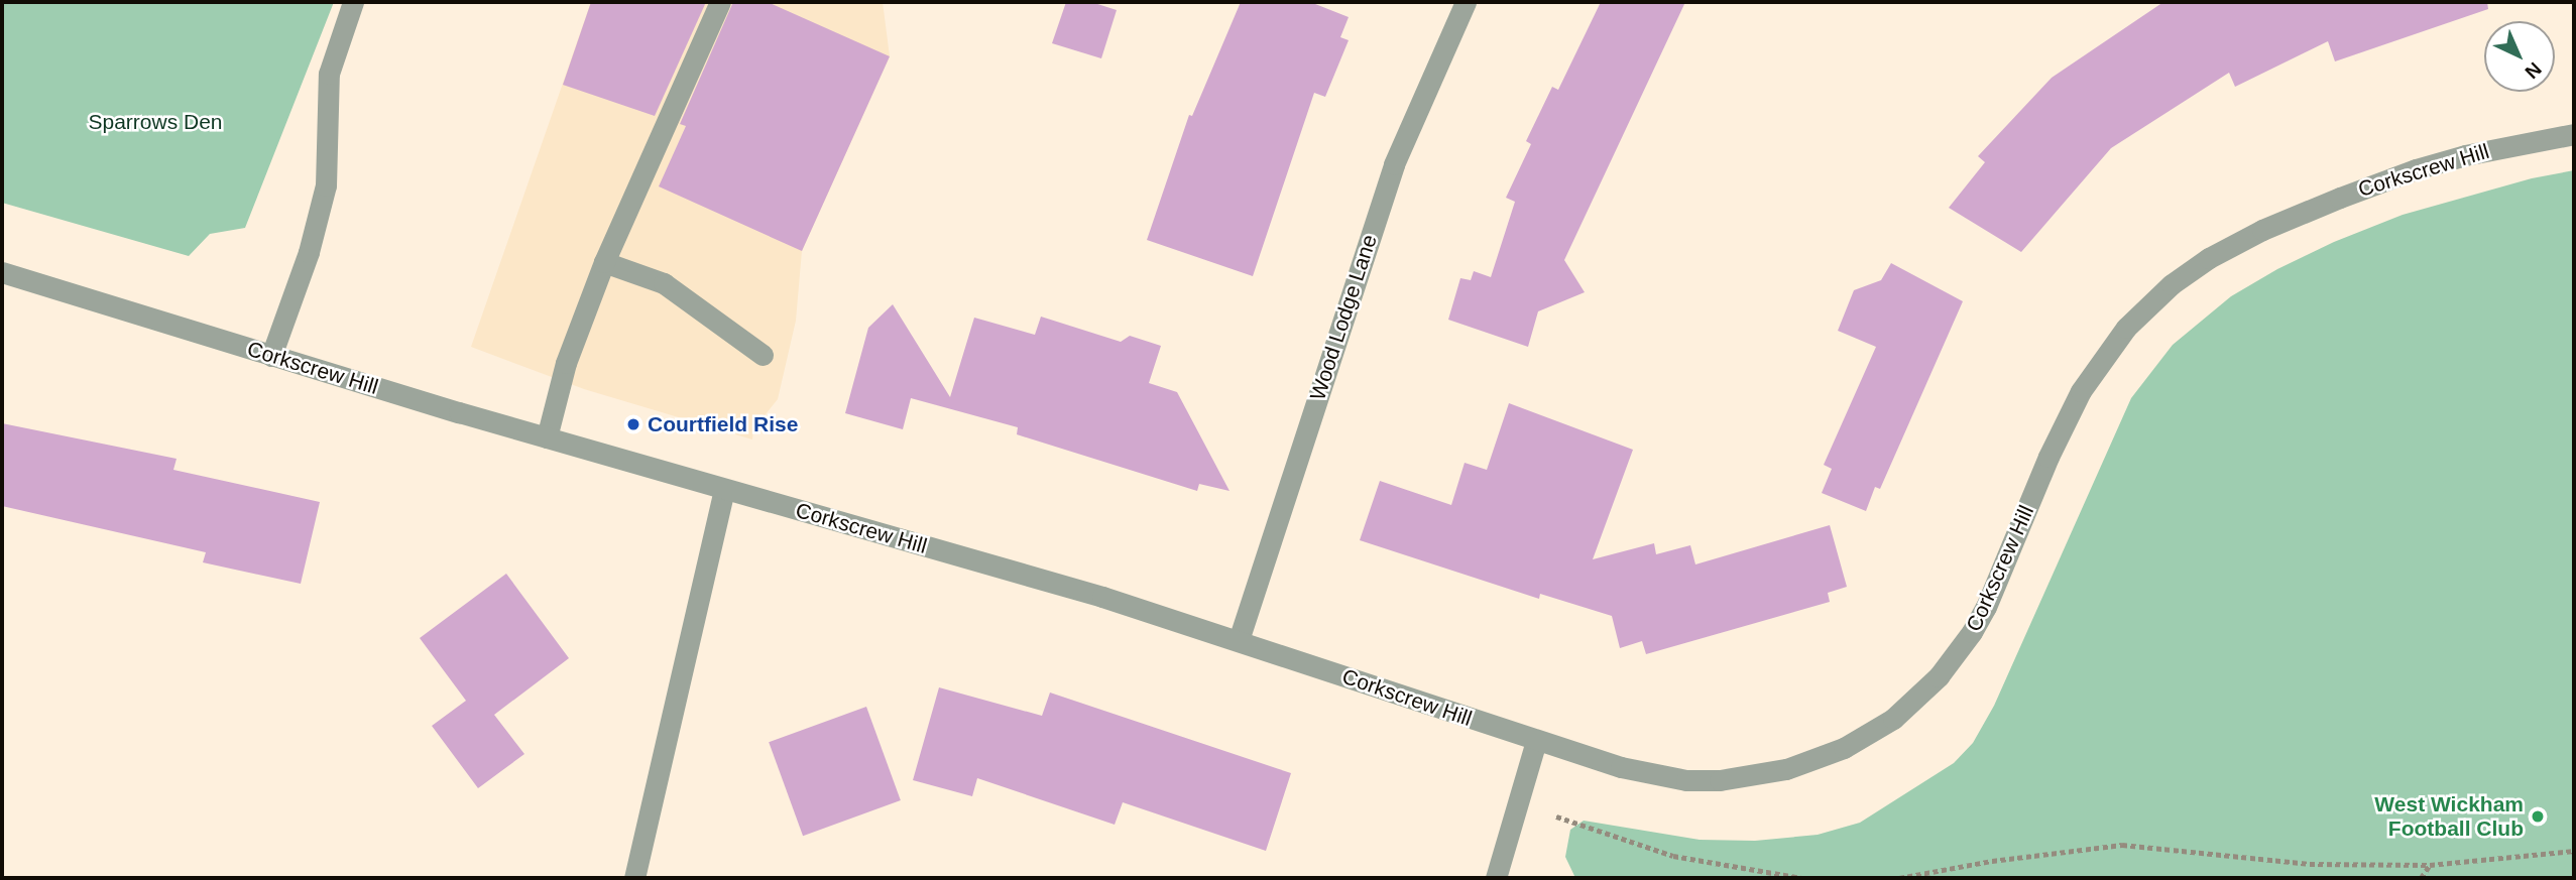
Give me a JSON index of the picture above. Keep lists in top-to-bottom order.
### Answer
{
  "streets": {
    "street": ["Corkscrew Hill", "Wood Lodge Lane"]
  },
  "crossings": [
    ["Corkscrew Hill", "Wood Lodge Lane"]
  ],
  "parks": ["Sparrows Den"],
  "places": ["Courtfield Rise", "West Wickham Football Club"],
  "north": "bottom right"
}
